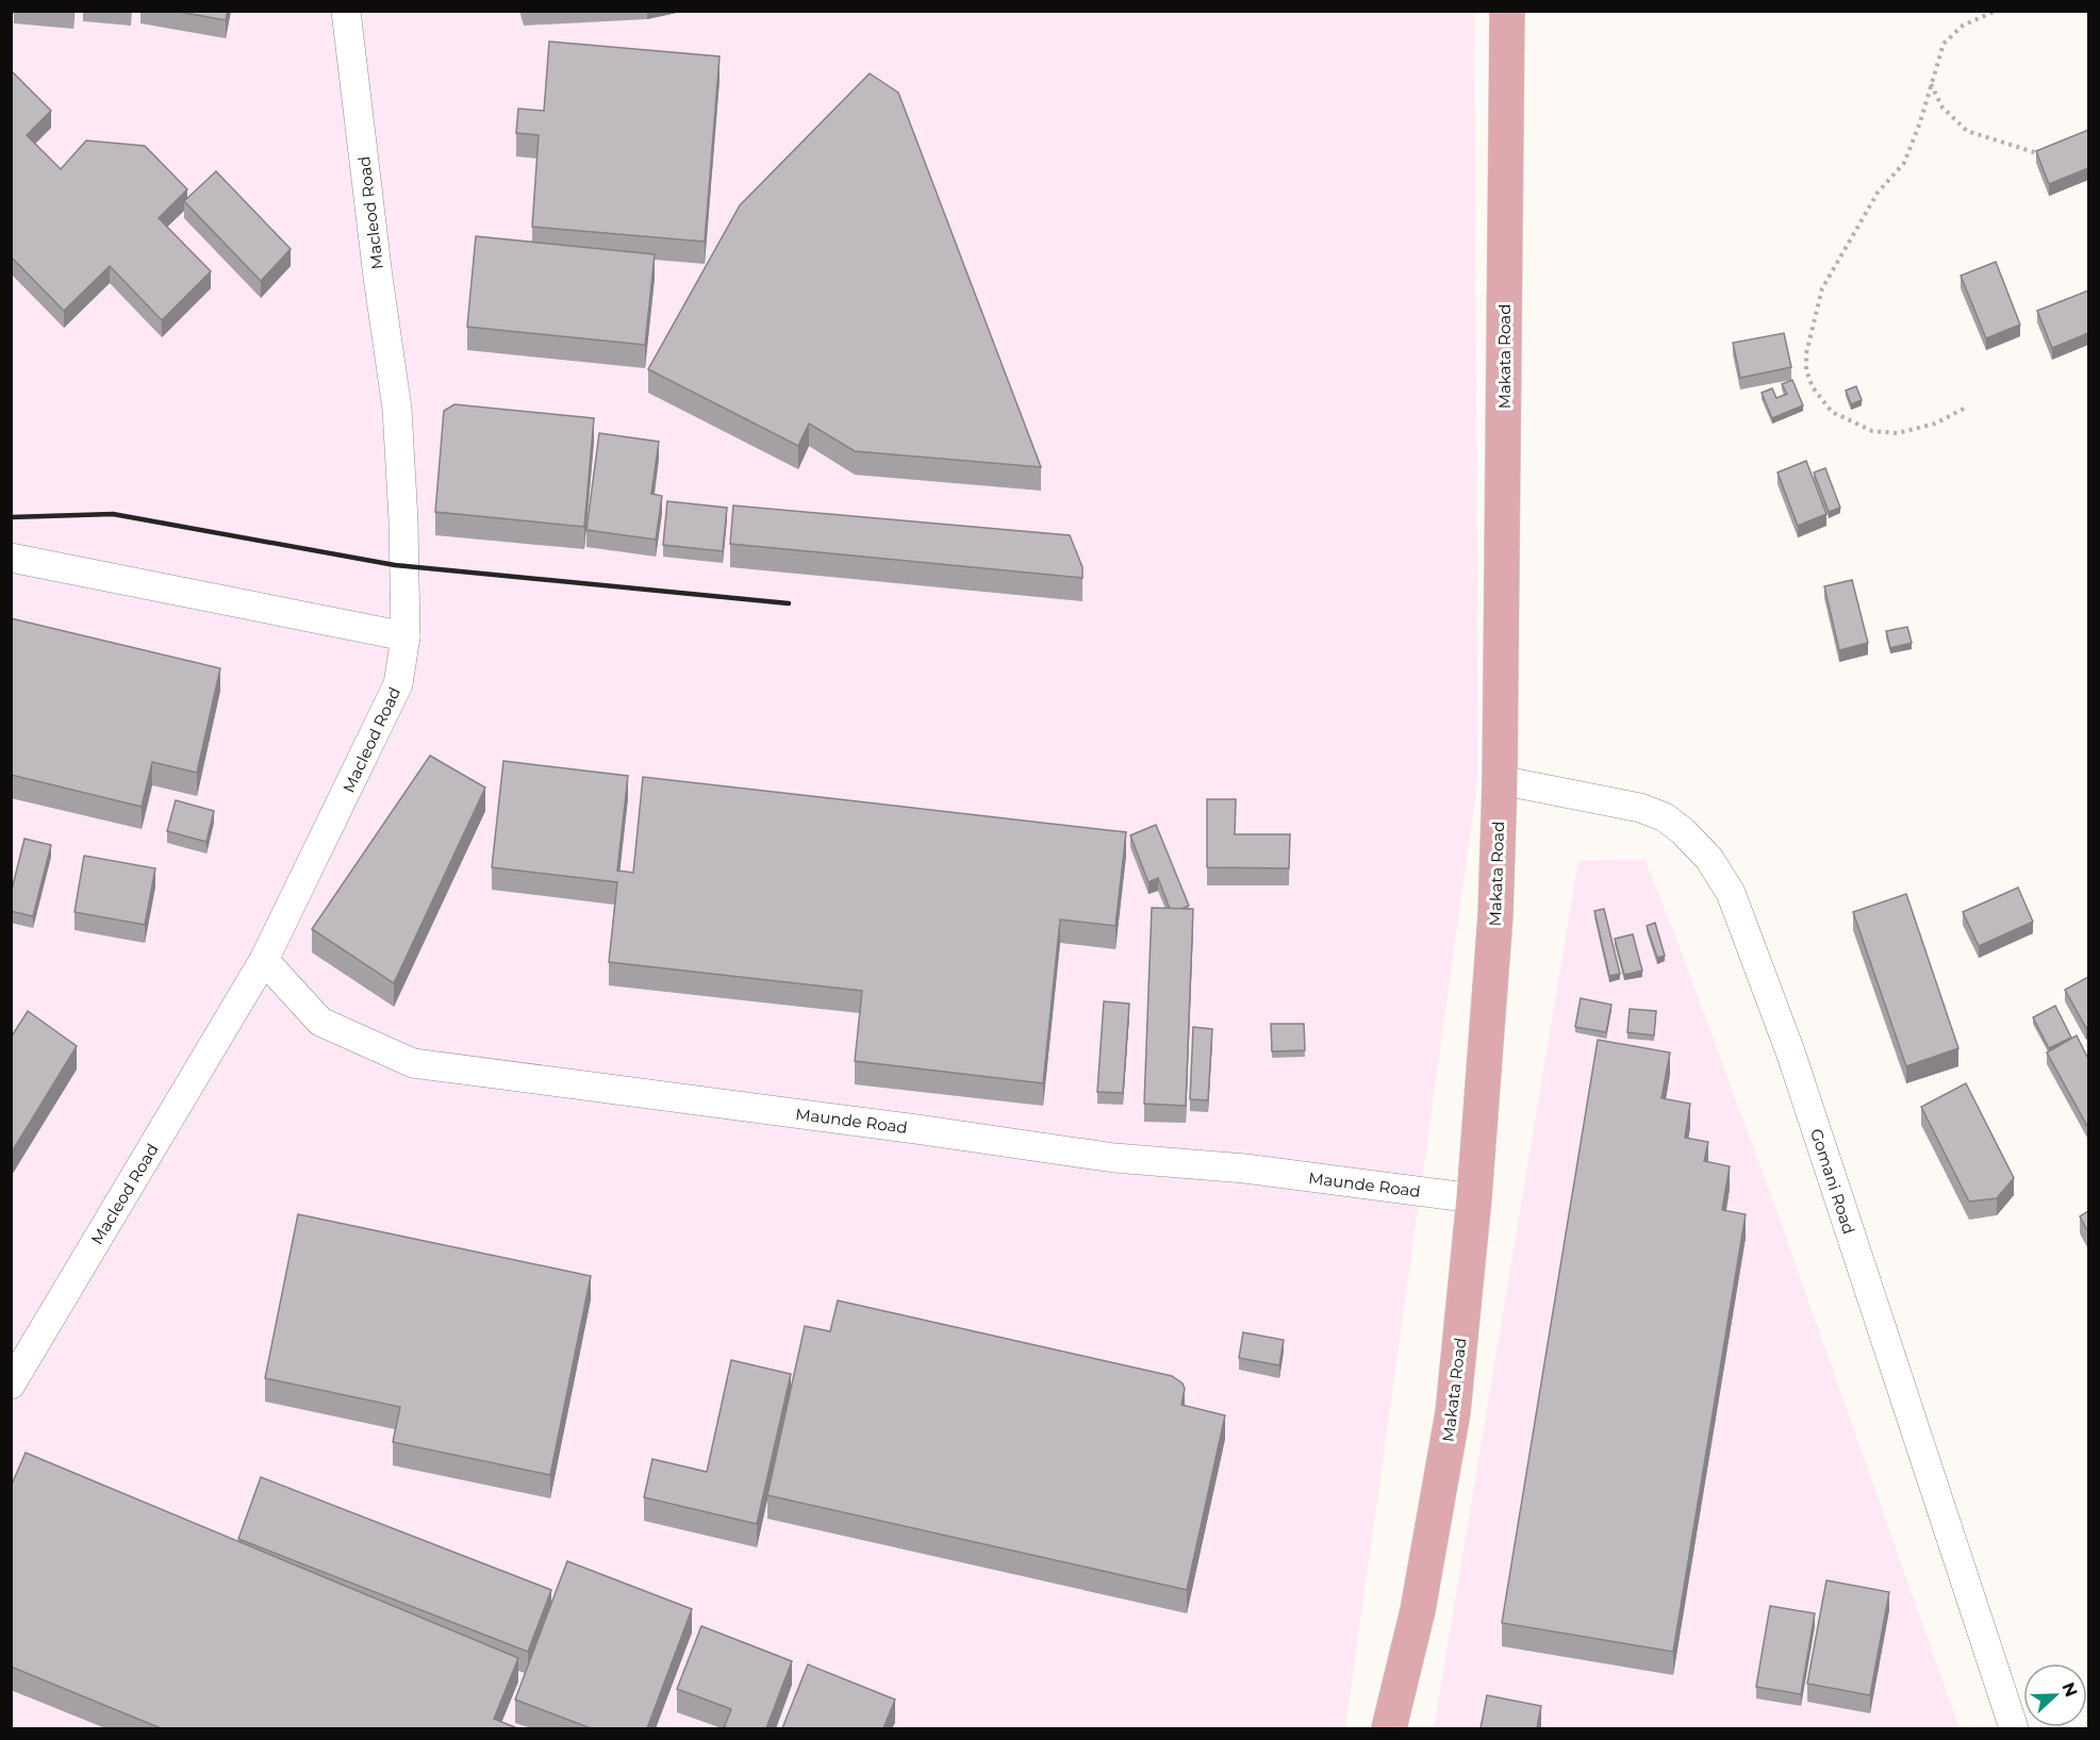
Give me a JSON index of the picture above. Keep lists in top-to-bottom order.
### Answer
{
  "streets": {
    "main road": ["Makata Road"],
    "street": ["Macleod Road", "Maunde Road", "Gomani Road"]
  },
  "crossings": [
    ["Macleod Road", "Maunde Road"],
    ["Makata Road", "Maunde Road"],
    ["Makata Road", "Gomani Road"]
  ],
  "north": "right"
}
